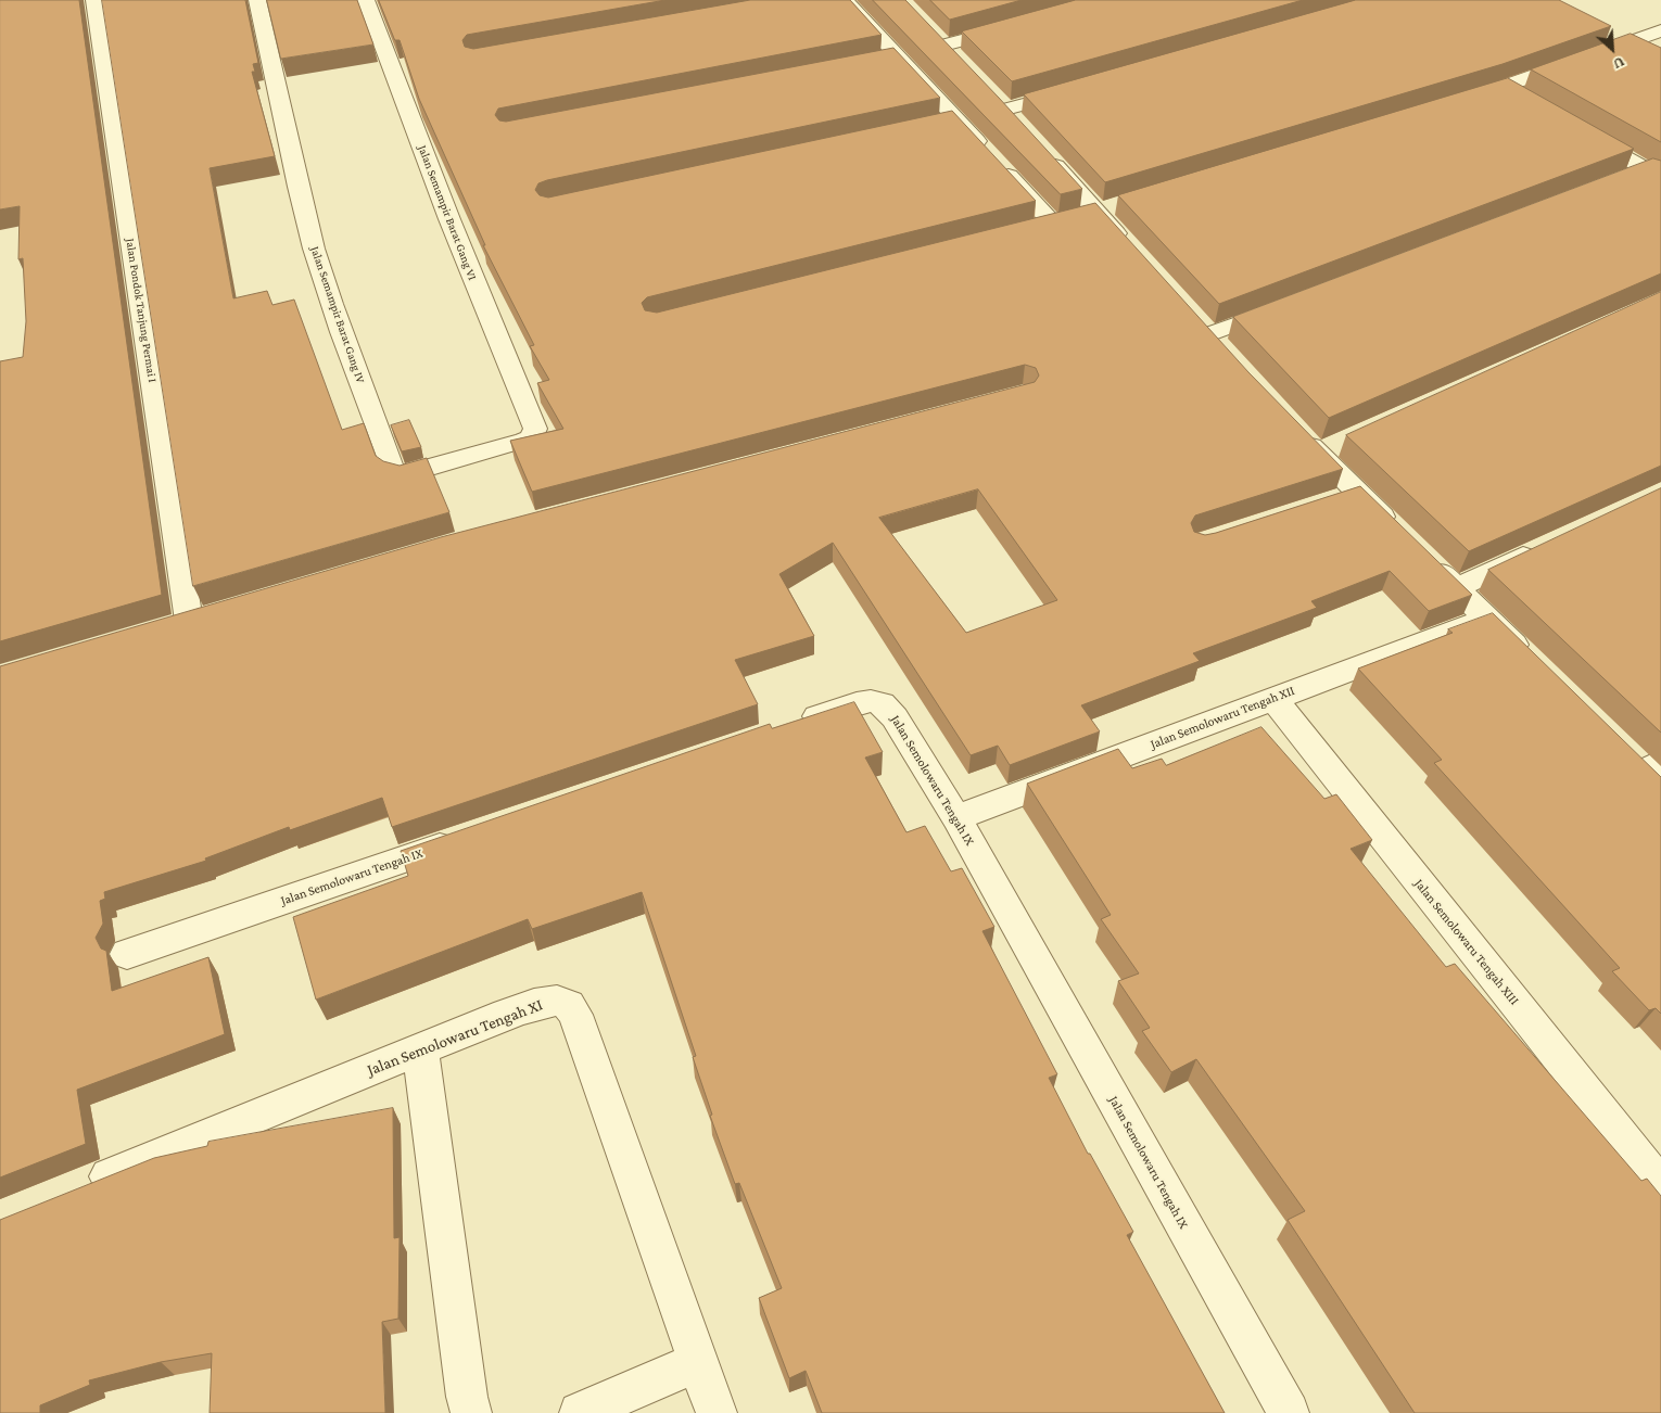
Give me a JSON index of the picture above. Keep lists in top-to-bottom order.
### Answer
{
  "streets": {
    "street": [
      "Jalan Semampir Barat Gang VI",
      "Jalan Pondok Tanjung Permai I",
      "Jalan Semampir Barat Gang IV",
      "Jalan Semolowaru Tengah XII",
      "Jalan Semolowaru Tengah IX",
      "Jalan Semolowaru Tengah XIII",
      "Jalan Semolowaru Tengah XI"
    ]
  },
  "crossings": [
    ["Jalan Semampir Barat Gang VI", "Jalan Semampir Barat Gang IV"],
    ["Jalan Semolowaru Tengah XII", "Jalan Semolowaru Tengah IX"],
    ["Jalan Semolowaru Tengah XII", "Jalan Semolowaru Tengah XIII"]
  ],
  "north": "bottom right"
}
